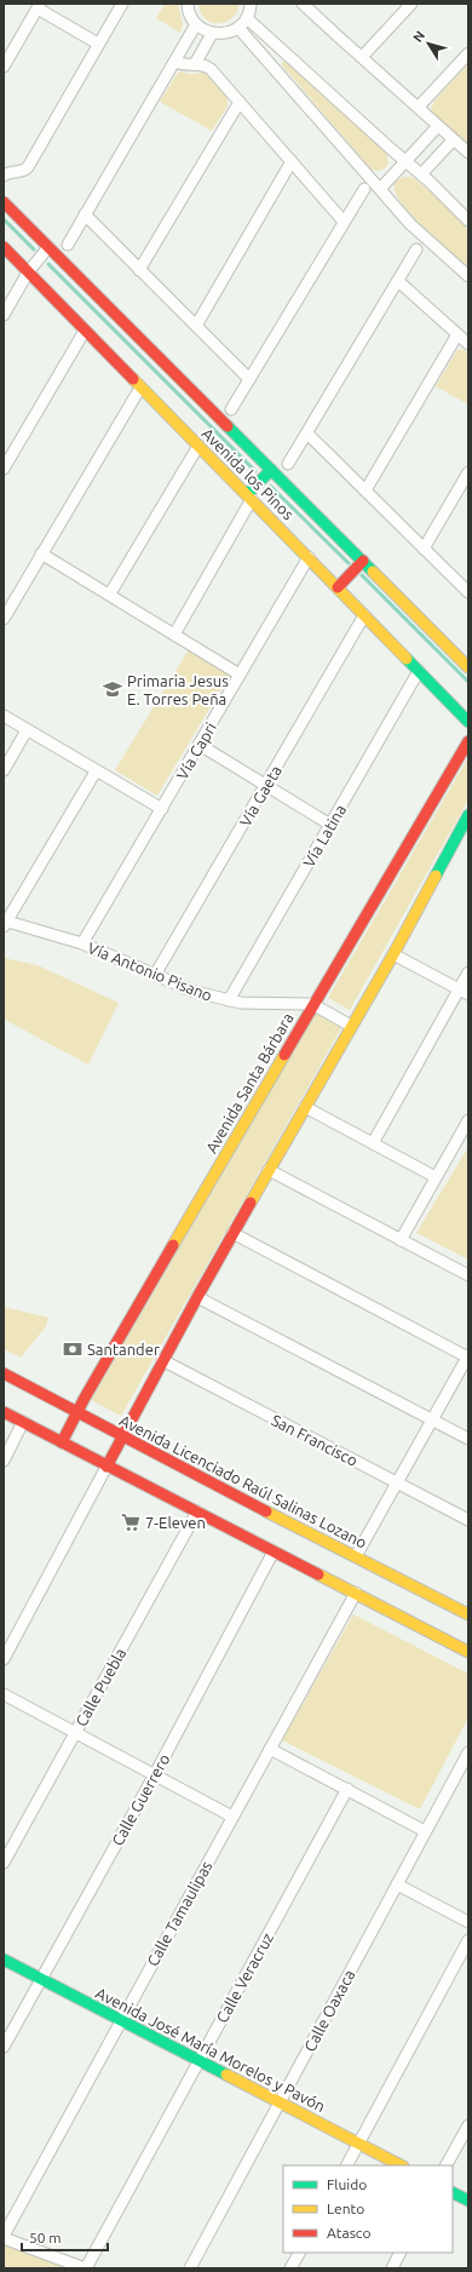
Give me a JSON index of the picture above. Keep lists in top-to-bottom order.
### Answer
{
  "streets": {
    "street": [
      "Avenida los Pinos",
      "Vía Capri",
      "Vía Gaeta",
      "Vía Latina",
      "Vía Antonio Pisano",
      "Avenida Santa Bárbara",
      "San Francisco",
      "Avenida Licenciado Raúl Salinas Lozano",
      "Calle Puebla",
      "Calle Guerrero",
      "Calle Tamaulipas",
      "Calle Veracruz",
      "Calle Oaxaca",
      "Avenida José María Morelos y Pavón"
    ]
  },
  "crossings": [
    ["Avenida los Pinos", "Vía Capri"],
    ["Avenida los Pinos", "Vía Gaeta"],
    ["Avenida los Pinos", "Vía Latina"],
    ["Vía Capri", "Vía Antonio Pisano"],
    ["Vía Gaeta", "Vía Antonio Pisano"],
    ["Vía Latina", "Vía Antonio Pisano"],
    ["Vía Antonio Pisano", "Avenida Santa Bárbara"],
    ["Avenida Santa Bárbara", "Avenida Licenciado Raúl Salinas Lozano"],
    ["Calle Guerrero", "Avenida José María Morelos y Pavón"],
    ["Calle Tamaulipas", "Avenida José María Morelos y Pavón"],
    ["Calle Veracruz", "Avenida José María Morelos y Pavón"],
    ["Calle Oaxaca", "Avenida José María Morelos y Pavón"]
  ],
  "places": {
    "school or university": ["Primaria Jesus E. Torres Peña"],
    "bank": ["Santander"],
    "supermarket": ["7-Eleven"]
  },
  "legend": ["Fluido", "Lento", "Atasco"],
  "scale_bar": "50 m",
  "north": "top left"
}
